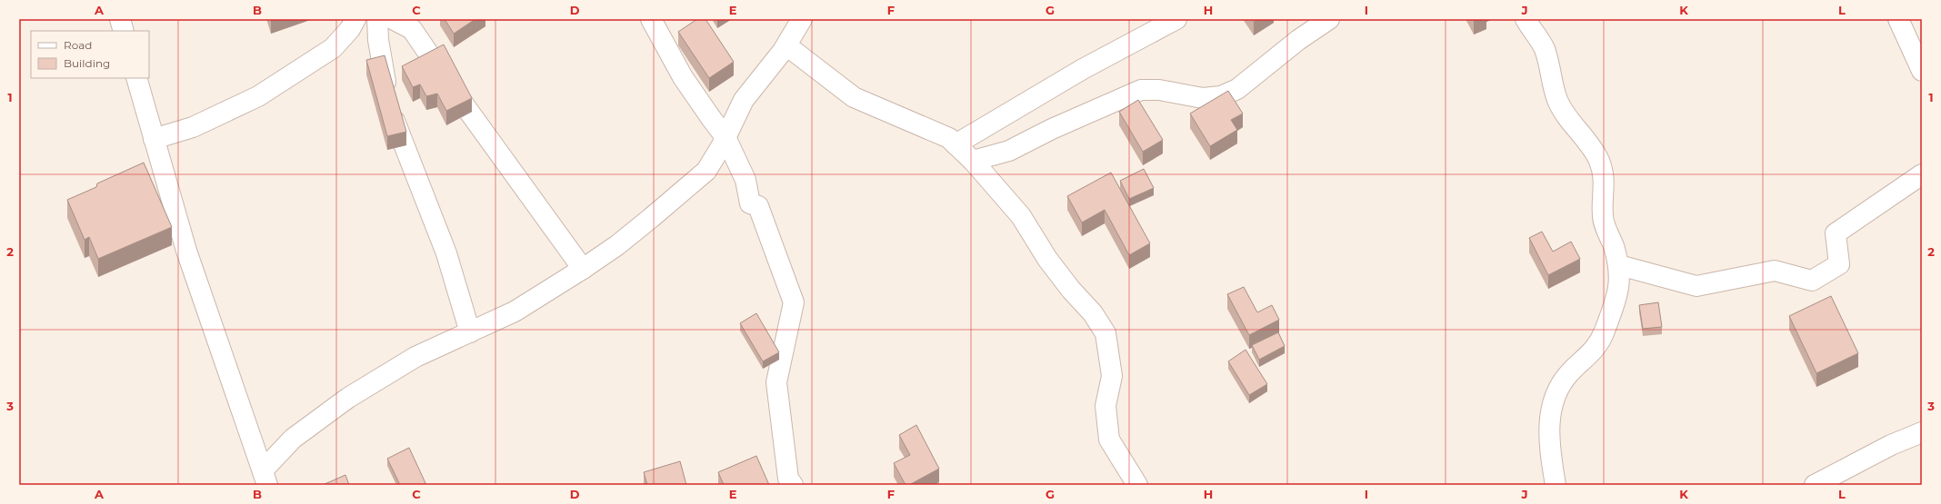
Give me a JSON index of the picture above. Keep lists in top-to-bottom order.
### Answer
{
  "legend": ["Road", "Building"],
  "grid": {
    "columns": [
      "A",
      "B",
      "C",
      "D",
      "E",
      "F",
      "G",
      "H",
      "I",
      "J",
      "K",
      "L"
    ],
    "rows": ["1", "2", "3"]
  }
}
